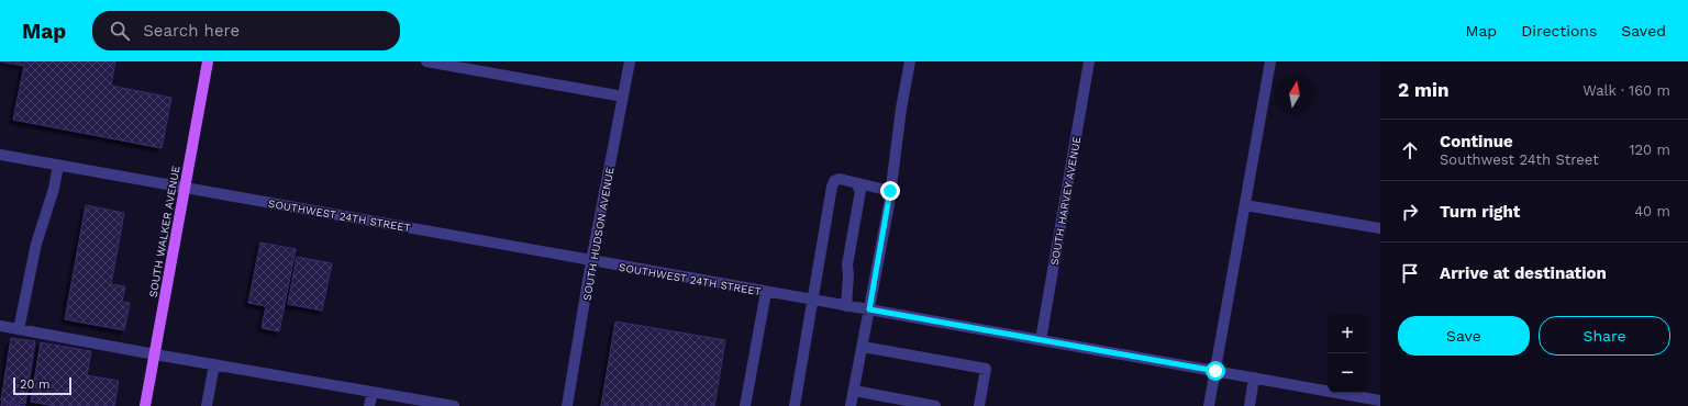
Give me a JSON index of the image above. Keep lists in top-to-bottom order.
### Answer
{
  "streets": {
    "main road": ["SOUTH WALKER AVENUE"],
    "street": ["SOUTH HARVEY AVENUE", "SOUTHWEST 24TH STREET", "SOUTH HUDSON AVENUE"]
  },
  "crossings": [
    ["SOUTH HARVEY AVENUE", "SOUTHWEST 24TH STREET"],
    ["SOUTHWEST 24TH STREET", "SOUTH WALKER AVENUE"],
    ["SOUTHWEST 24TH STREET", "SOUTH HUDSON AVENUE"]
  ],
  "scale_bar": "20 m",
  "north": "top",
  "page": {
    "header": "Map",
    "search": "Search here",
    "nav": ["Map", "Directions", "Saved"],
    "heading": ["2 min", "Walk · 160 m"],
    "list": [
      ["Continue", "Southwest 24th Street", "120 m"],
      ["Turn right", "40 m"],
      "Arrive at destination"
    ],
    "buttons": ["Save", "Share"],
    "map_buttons": ["+", "−"],
    "scale": "20 m"
  }
}
